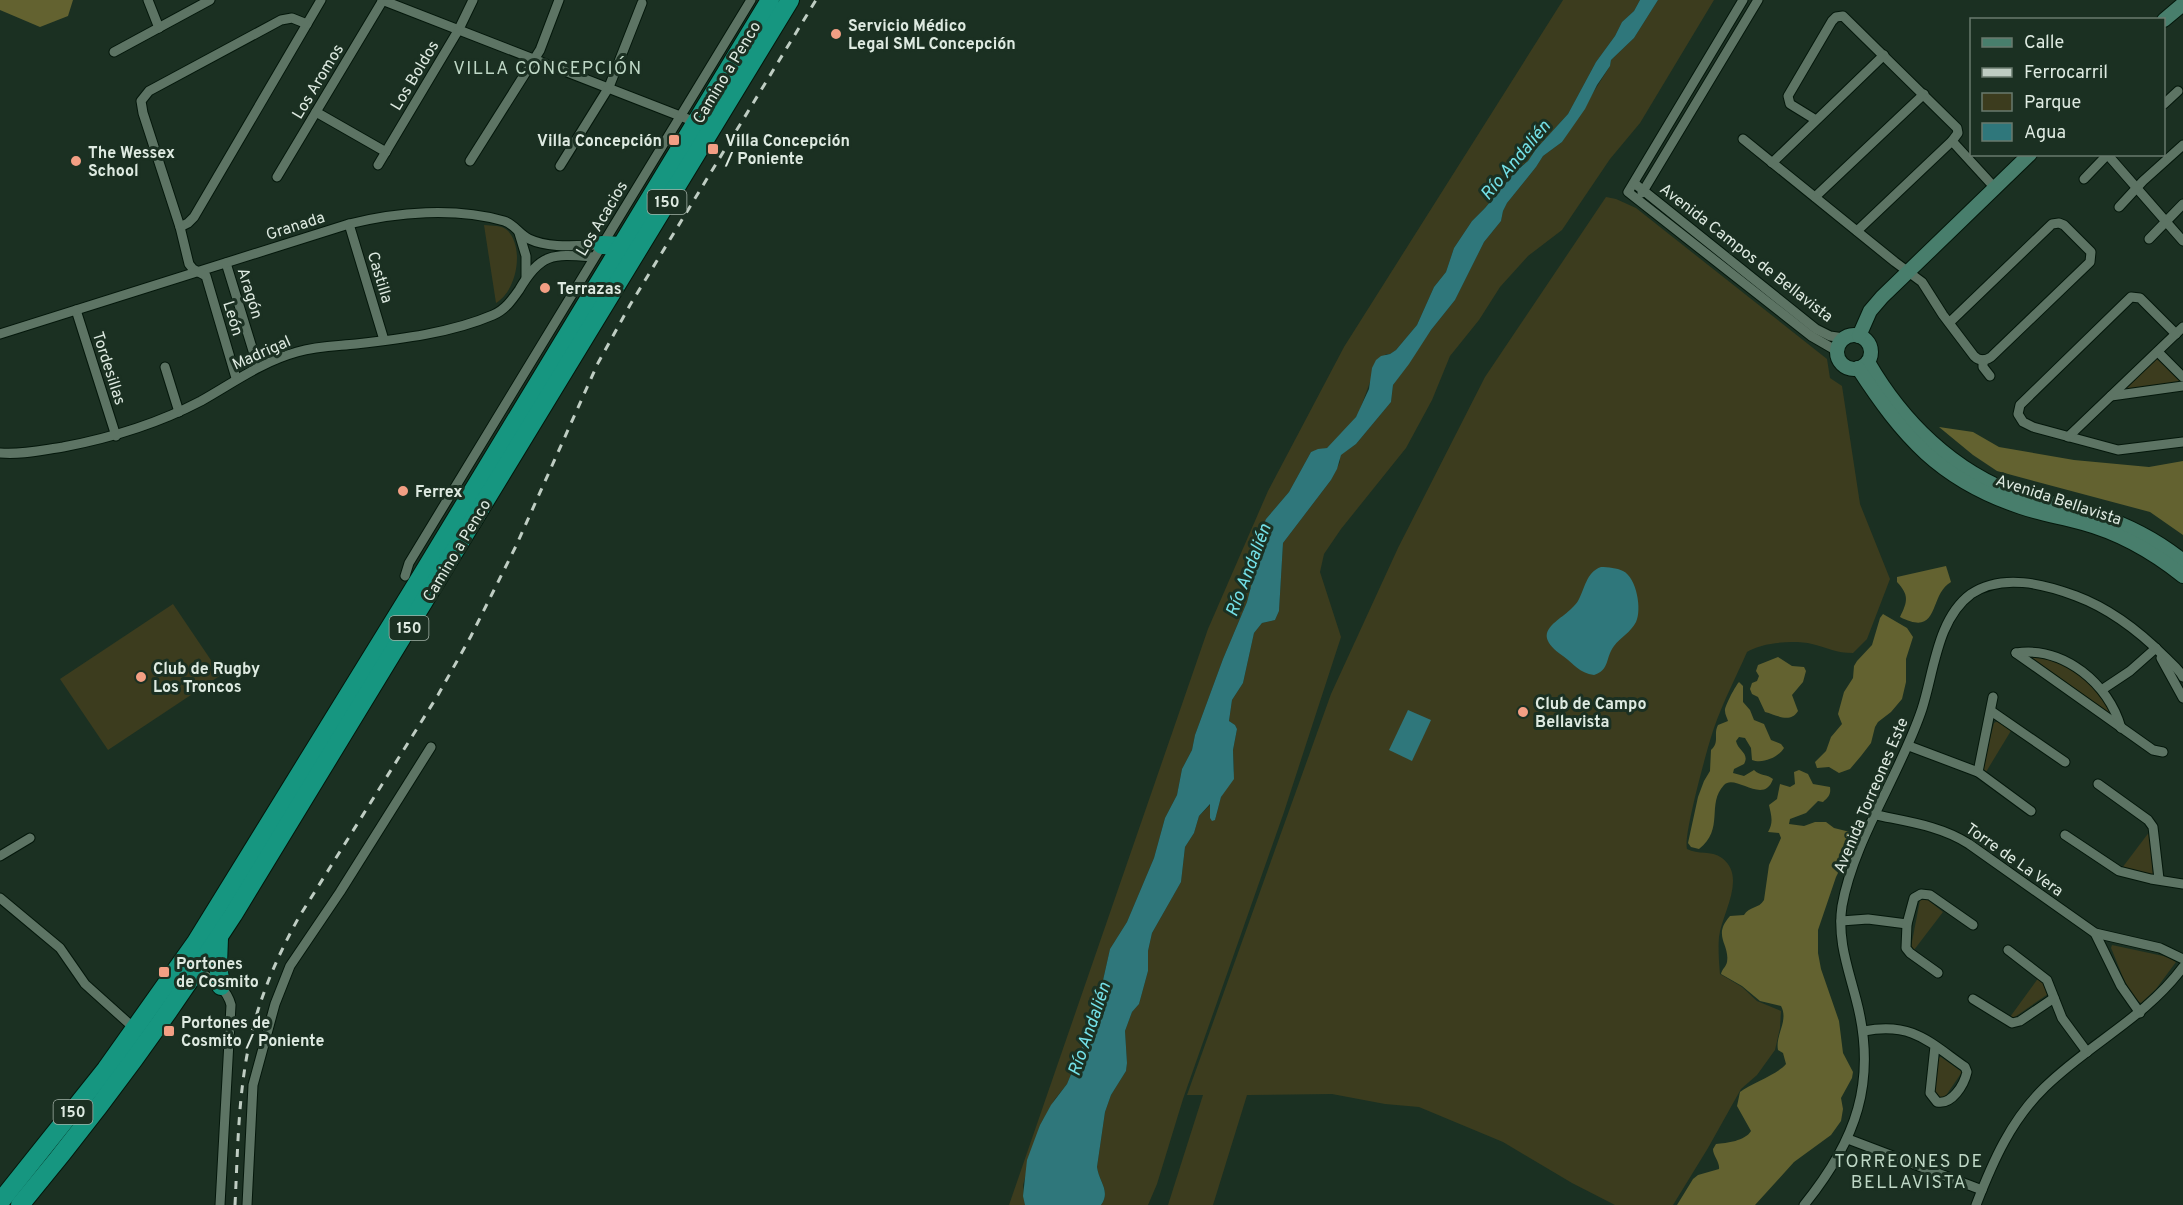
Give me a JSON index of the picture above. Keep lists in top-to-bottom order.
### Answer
{
  "streets": {
    "highway": ["Camino a Penco", "150"],
    "street": [
      "Los Boldos",
      "Los Aromos",
      "Los Acacios",
      "Granada",
      "Avenida Campos de Bellavista",
      "Castilla",
      "Aragón",
      "León",
      "Madrigal",
      "Tordesillas",
      "Avenida Bellavista",
      "Avenida Torreones Este",
      "Torre de La Vera"
    ]
  },
  "crossings": [
    ["Camino a Penco", "Los Acacios"],
    ["Los Acacios", "Granada"],
    ["Los Acacios", "Madrigal"],
    ["Granada", "Castilla"],
    ["Granada", "Aragón"],
    ["Granada", "León"],
    ["Granada", "Madrigal"],
    ["Granada", "Tordesillas"],
    ["Avenida Campos de Bellavista", "Avenida Bellavista"],
    ["Castilla", "Madrigal"],
    ["Aragón", "Madrigal"],
    ["León", "Madrigal"],
    ["Madrigal", "Tordesillas"],
    ["Avenida Torreones Este", "Torre de La Vera"]
  ],
  "districts": ["VILLA CONCEPCIÓN", "TORREONES DE BELLAVISTA"],
  "water": ["Río Andalién"],
  "places": {
    "other": [
      "Servicio Médico Legal SML Concepción",
      "The Wessex School",
      "Terrazas",
      "Ferrex",
      "Club de Rugby Los Troncos",
      "Club de Campo Bellavista"
    ],
    "transit": [
      "Villa Concepción",
      "Villa Concepción / Poniente",
      "Portones de Cosmito",
      "Portones de Cosmito / Poniente"
    ]
  },
  "legend": [
    "Calle",
    "Ferrocarril",
    "Parque",
    "Agua"
  ]
}
